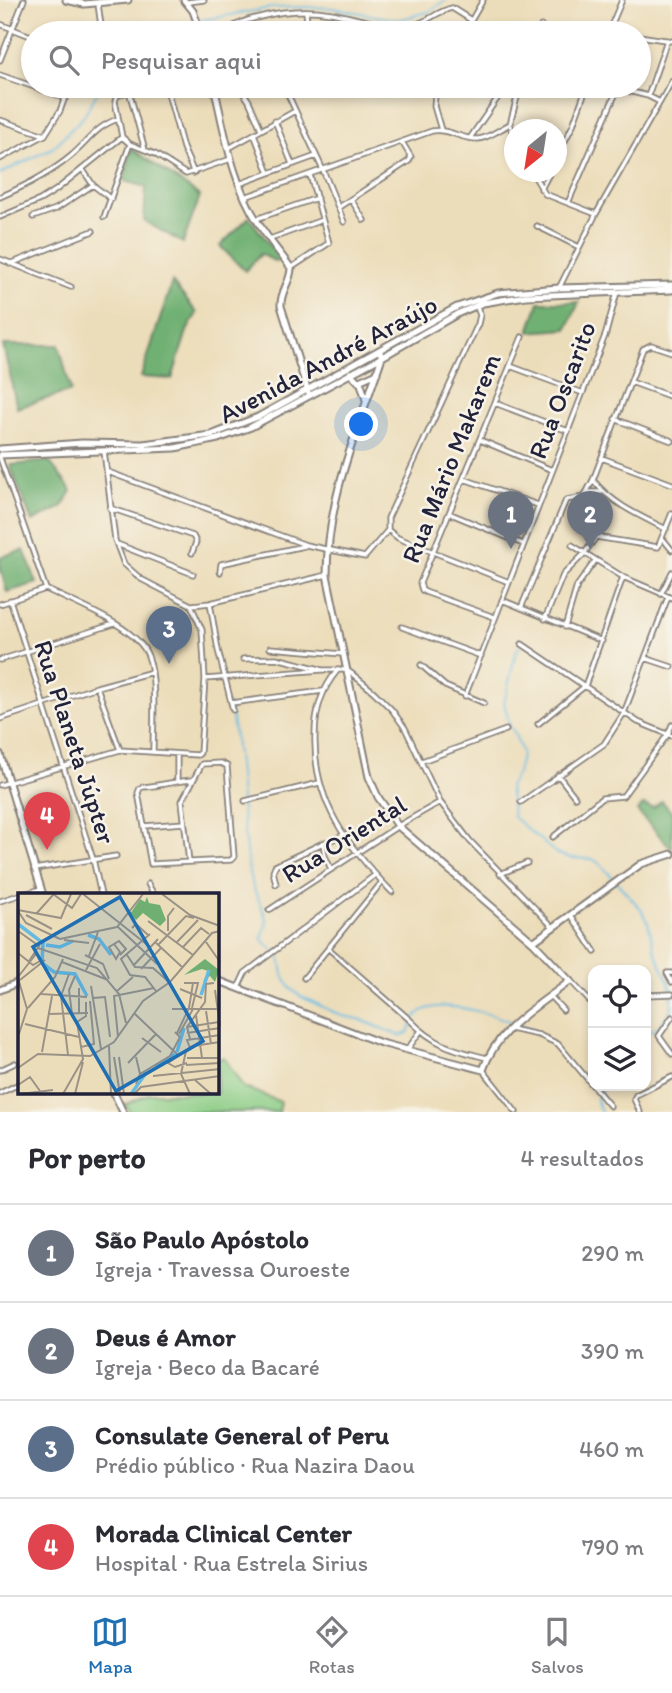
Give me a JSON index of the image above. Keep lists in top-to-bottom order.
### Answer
{
  "streets": {
    "street": [
      "Avenida André Araújo",
      "Rua Oscarito",
      "Rua Mário Makarem",
      "Rua Planeta Júpter",
      "Rua Oriental"
    ]
  },
  "crossings": [
    ["Avenida André Araújo", "Rua Oscarito"],
    ["Rua Oscarito", "Rua Mário Makarem"]
  ],
  "north": "bottom left",
  "page": {
    "search": "Pesquisar aqui",
    "pins": [
      "1",
      "2",
      "3",
      "4"
    ],
    "heading": ["Por perto", "4 resultados"],
    "list": [
      {
        "mark": "1",
        "name": "São Paulo Apóstolo",
        "note": "Igreja · Travessa Ouroeste",
        "value": "290 m"
      },
      {
        "mark": "2",
        "name": "Deus é Amor",
        "note": "Igreja · Beco da Bacaré",
        "value": "390 m"
      },
      {
        "mark": "3",
        "name": "Consulate General of Peru",
        "note": "Prédio público · Rua Nazira Daou",
        "value": "460 m"
      },
      {
        "mark": "4",
        "name": "Morada Clinical Center",
        "note": "Hospital · Rua Estrela Sirius",
        "value": "790 m"
      }
    ],
    "nav": ["Mapa", "Rotas", "Salvos"]
  }
}
